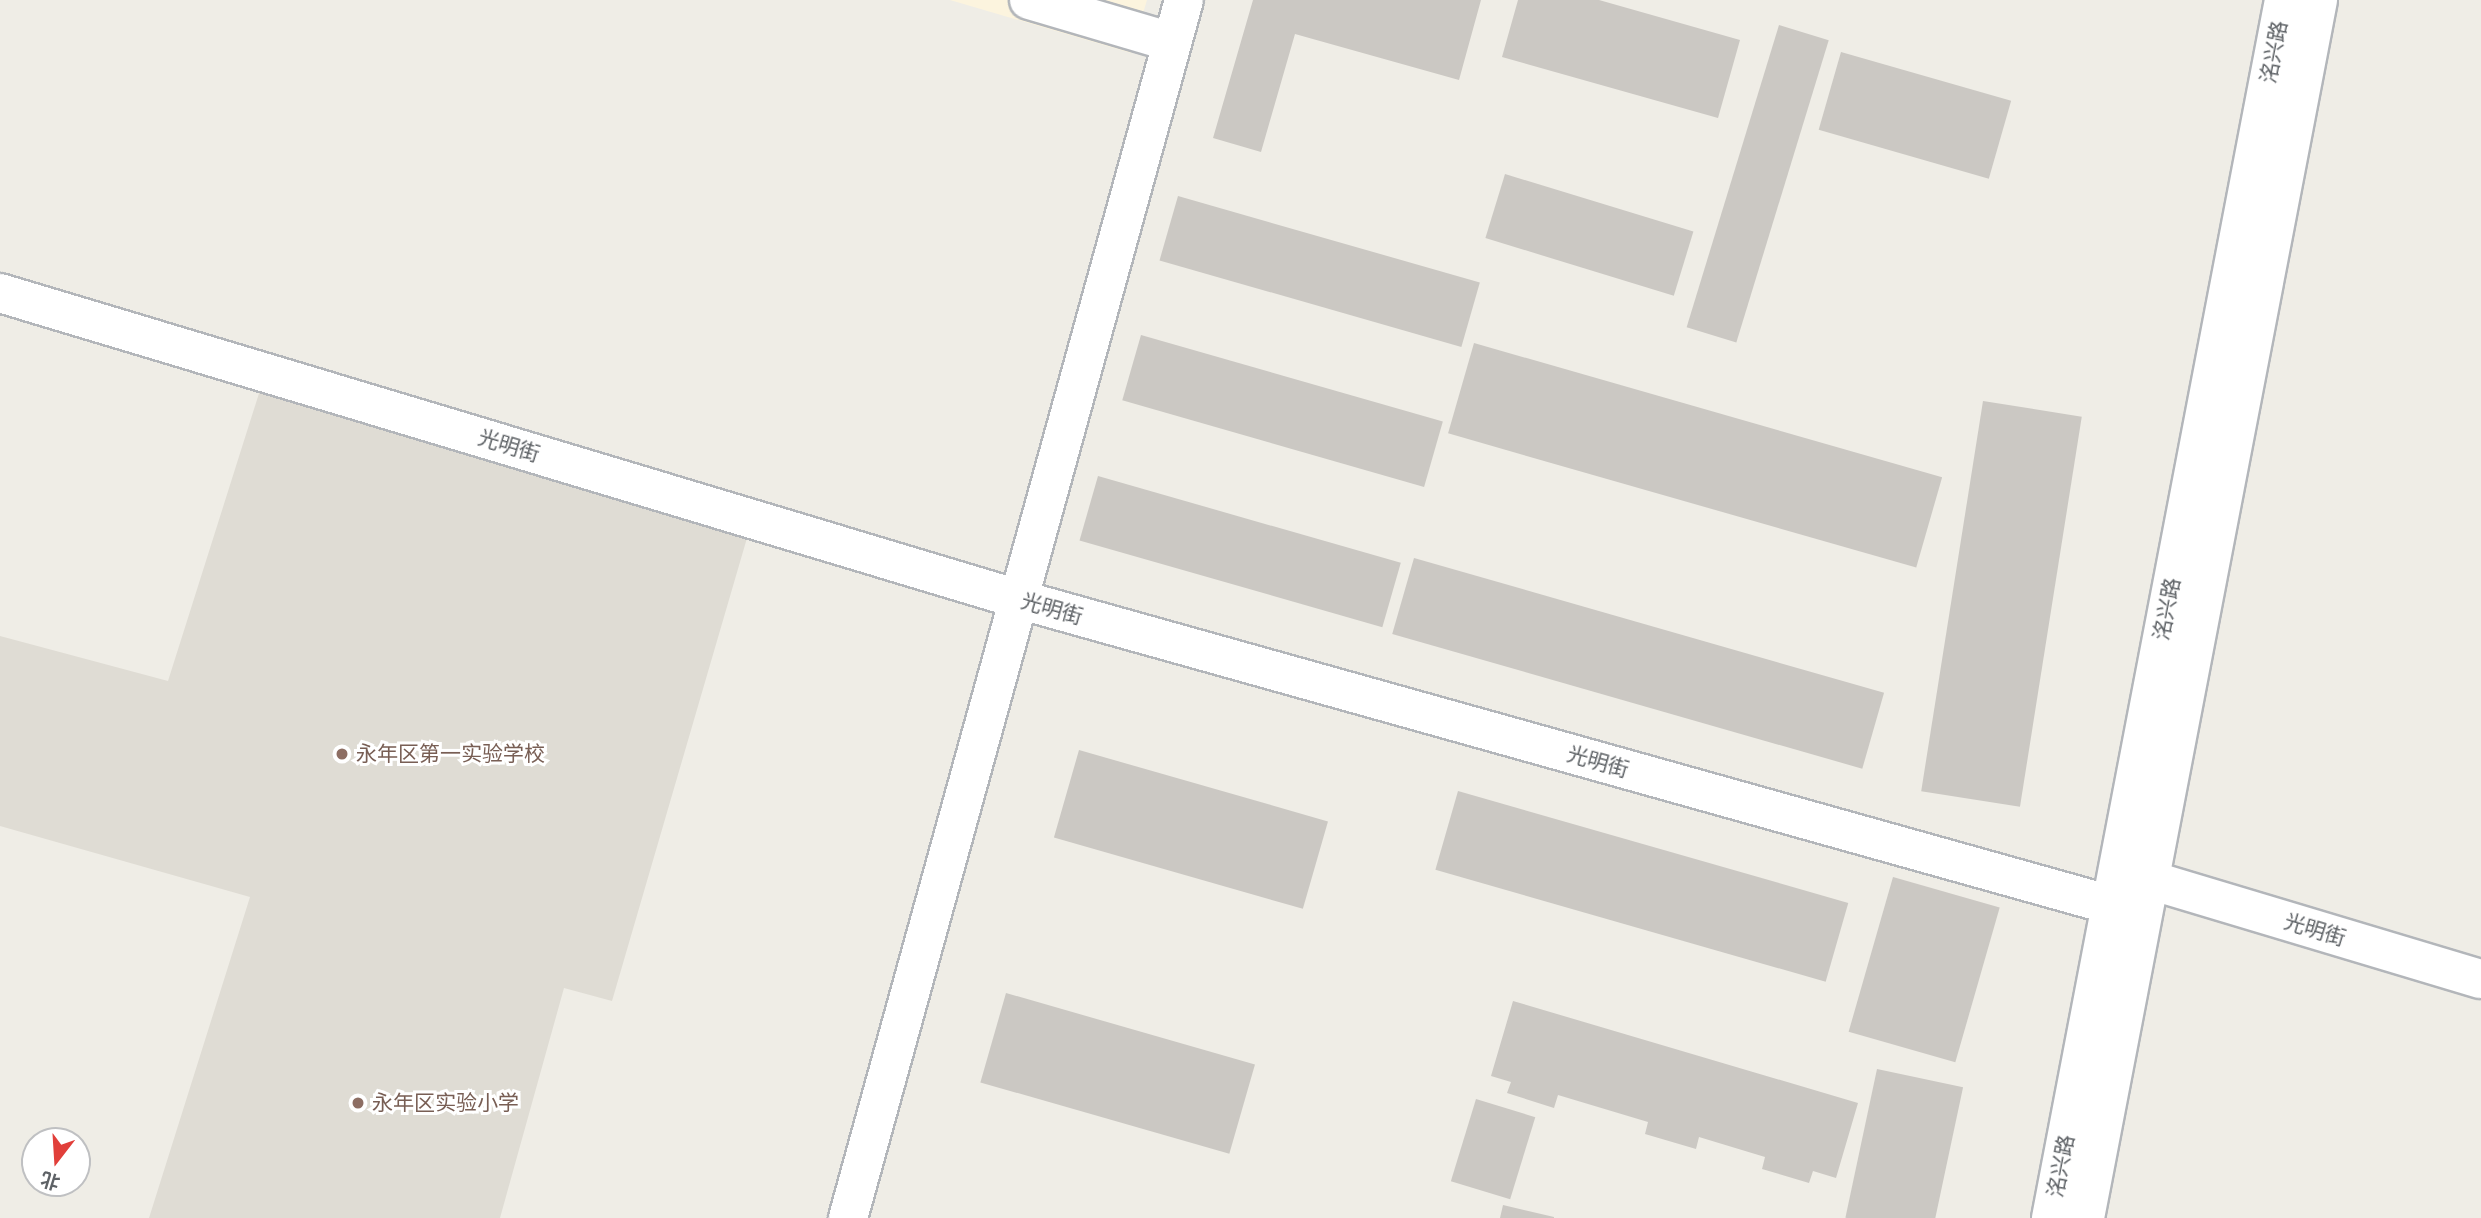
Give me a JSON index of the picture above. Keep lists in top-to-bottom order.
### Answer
{
  "streets": {
    "street": ["洺兴路", "光明街"]
  },
  "crossings": [
    ["洺兴路", "光明街"]
  ],
  "places": ["永年区第一实验学校", "永年区实验小学"],
  "north": "bottom"
}
